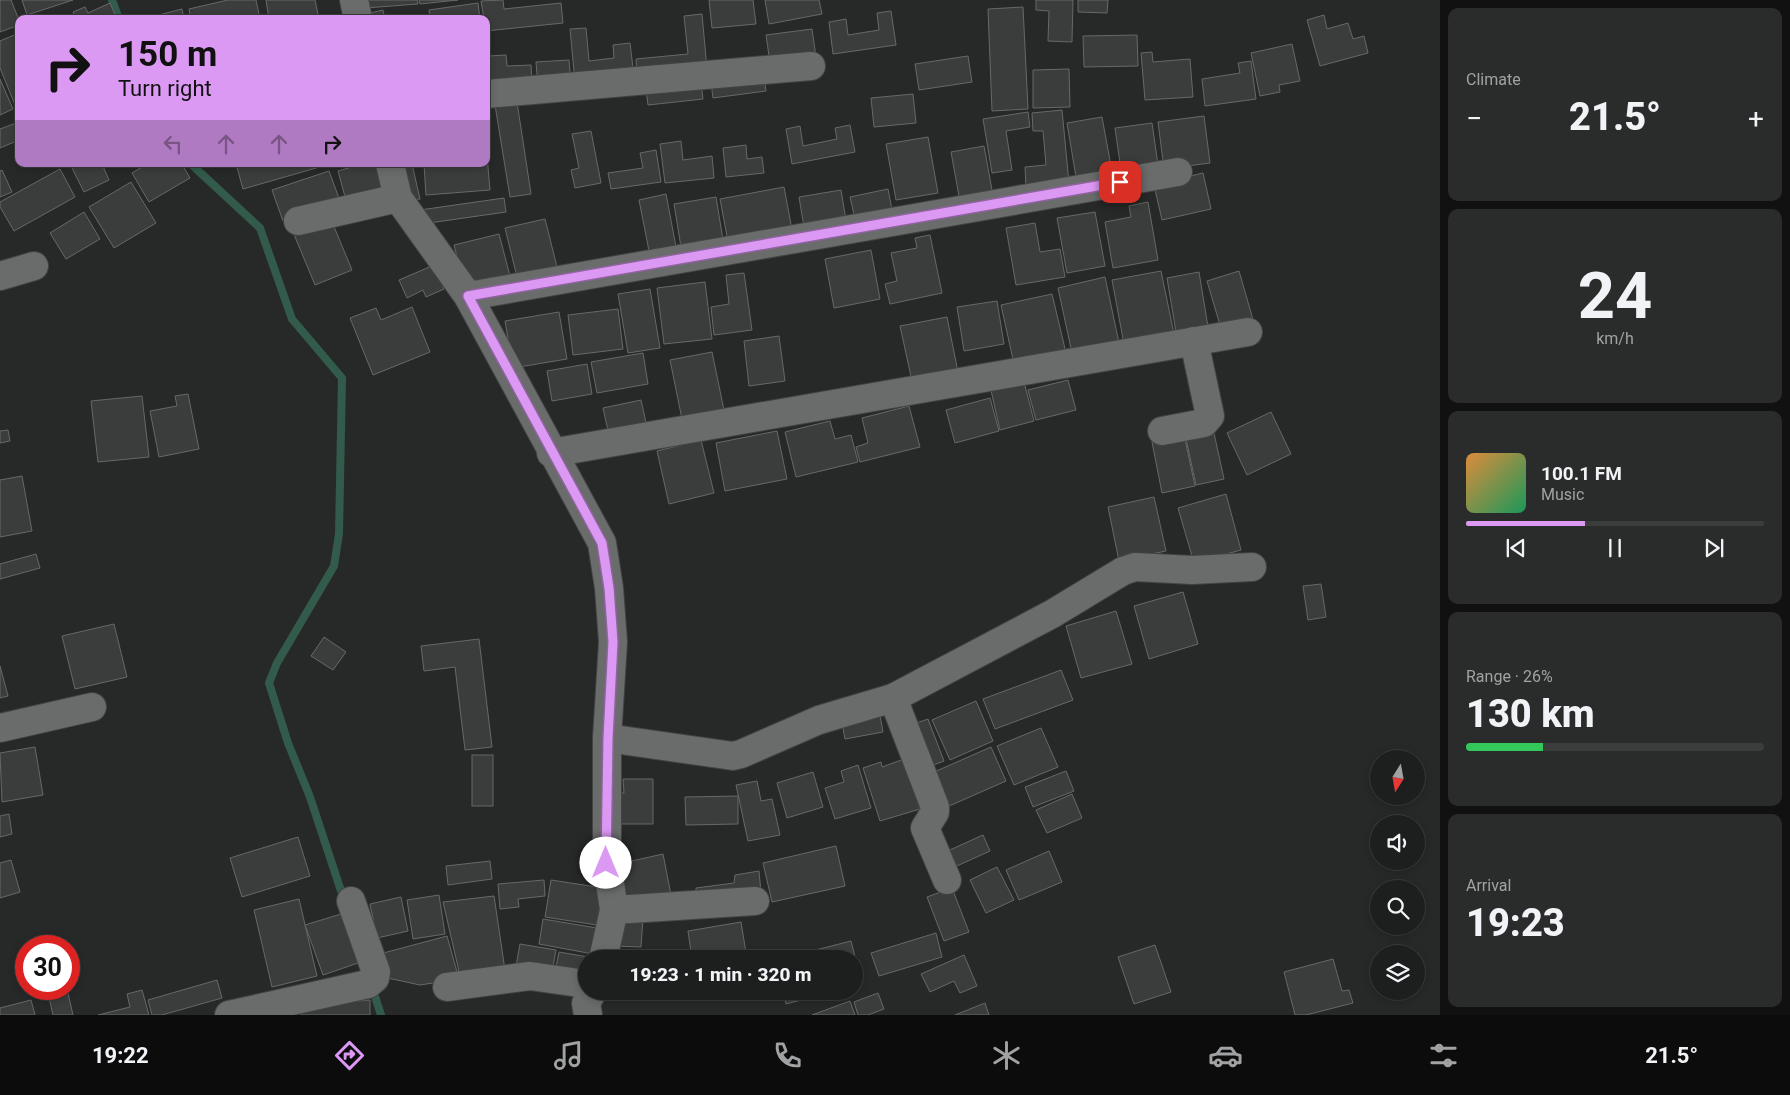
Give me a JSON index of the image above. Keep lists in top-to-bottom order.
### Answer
{
  "north": "bottom",
  "page": {
    "tile": [
      "Climate",
      ["24", "km/h"],
      ["Range · 26%", "130 km"],
      ["Arrival", "19:23"]
    ],
    "turn": ["150 m", "Turn right"],
    "heat": ["−", "21.5°", "+"],
    "song": ["100.1 FM", "Music"],
    "limit": "30",
    "trip": "19:23 · 1 min · 320 m",
    "tabs": ["19:22", "21.5°"]
  }
}
